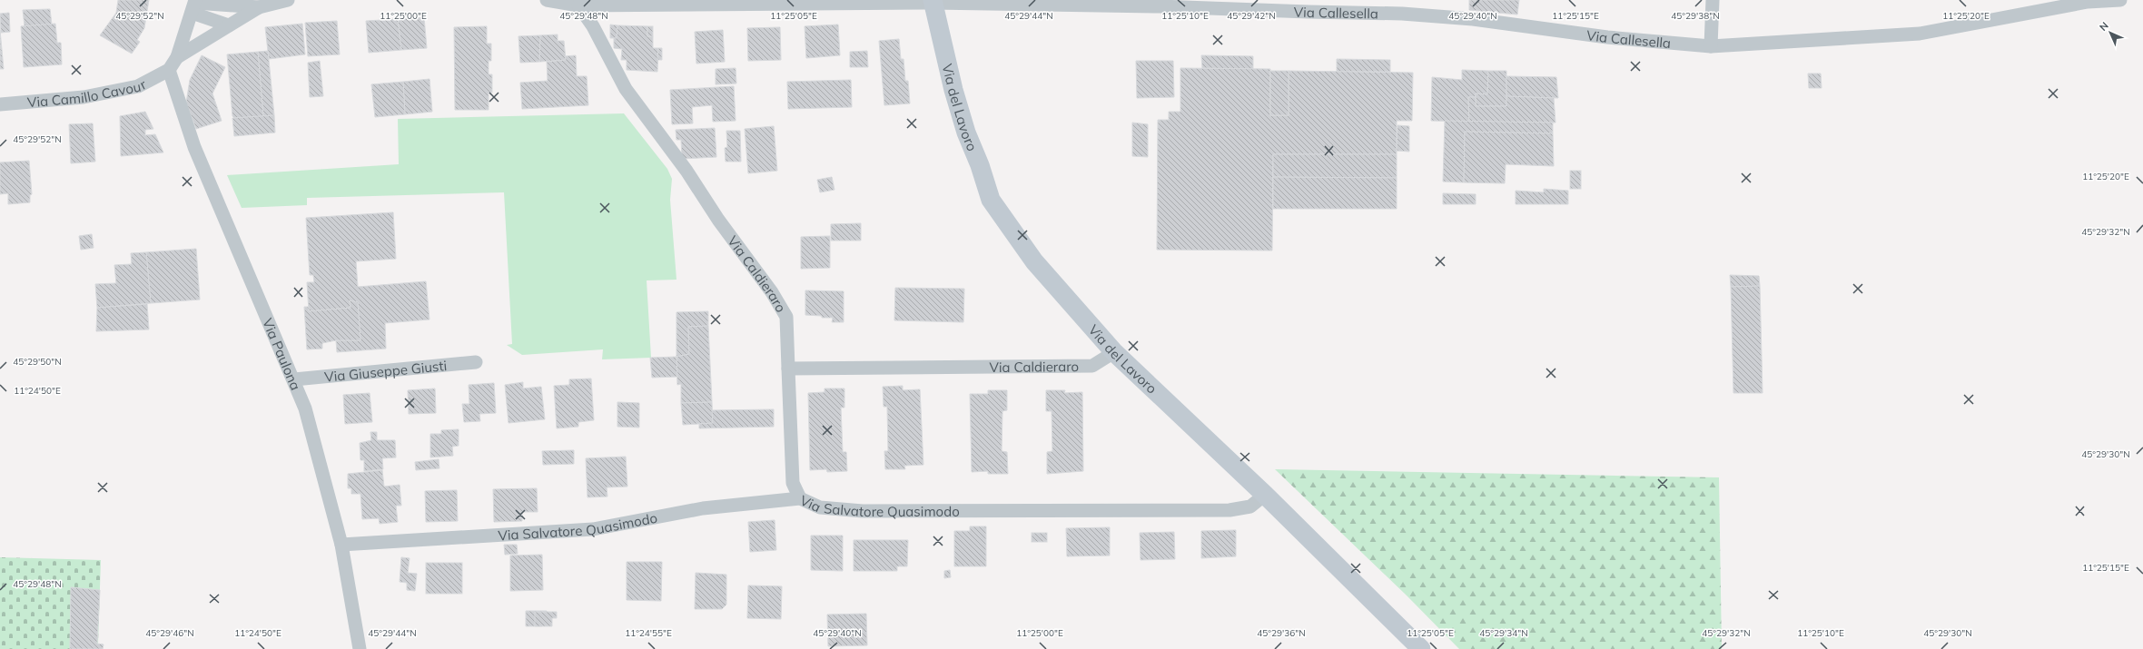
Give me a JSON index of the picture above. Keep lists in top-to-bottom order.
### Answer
{
  "streets": {
    "street": [
      "Via Callesella",
      "Via Camillo Cavour",
      "Via del Lavoro",
      "Via Caldieraro",
      "Via Paulona",
      "Via Giuseppe Giusti",
      "Via Salvatore Quasimodo"
    ]
  },
  "crossings": [
    ["Via Callesella", "Via del Lavoro"],
    ["Via Callesella", "Via Caldieraro"],
    ["Via Camillo Cavour", "Via Paulona"],
    ["Via del Lavoro", "Via Caldieraro"],
    ["Via del Lavoro", "Via Salvatore Quasimodo"],
    ["Via Paulona", "Via Giuseppe Giusti"],
    ["Via Paulona", "Via Salvatore Quasimodo"]
  ],
  "north": "top left",
  "coordinates": [
    "11°25'20\"E",
    "11°25'00\"E",
    "45°29'48\"N",
    "11°25'05\"E",
    "11°25'10\"E",
    "11°25'15\"E",
    "45°29'38\"N",
    "45°29'52\"N",
    "45°29'44\"N",
    "45°29'42\"N",
    "45°29'40\"N",
    "45°29'32\"N",
    "45°29'50\"N",
    "11°24'50\"E",
    "45°29'30\"N",
    "45°29'46\"N",
    "45°29'36\"N",
    "45°29'34\"N",
    "11°24'55\"E"
  ]
}
